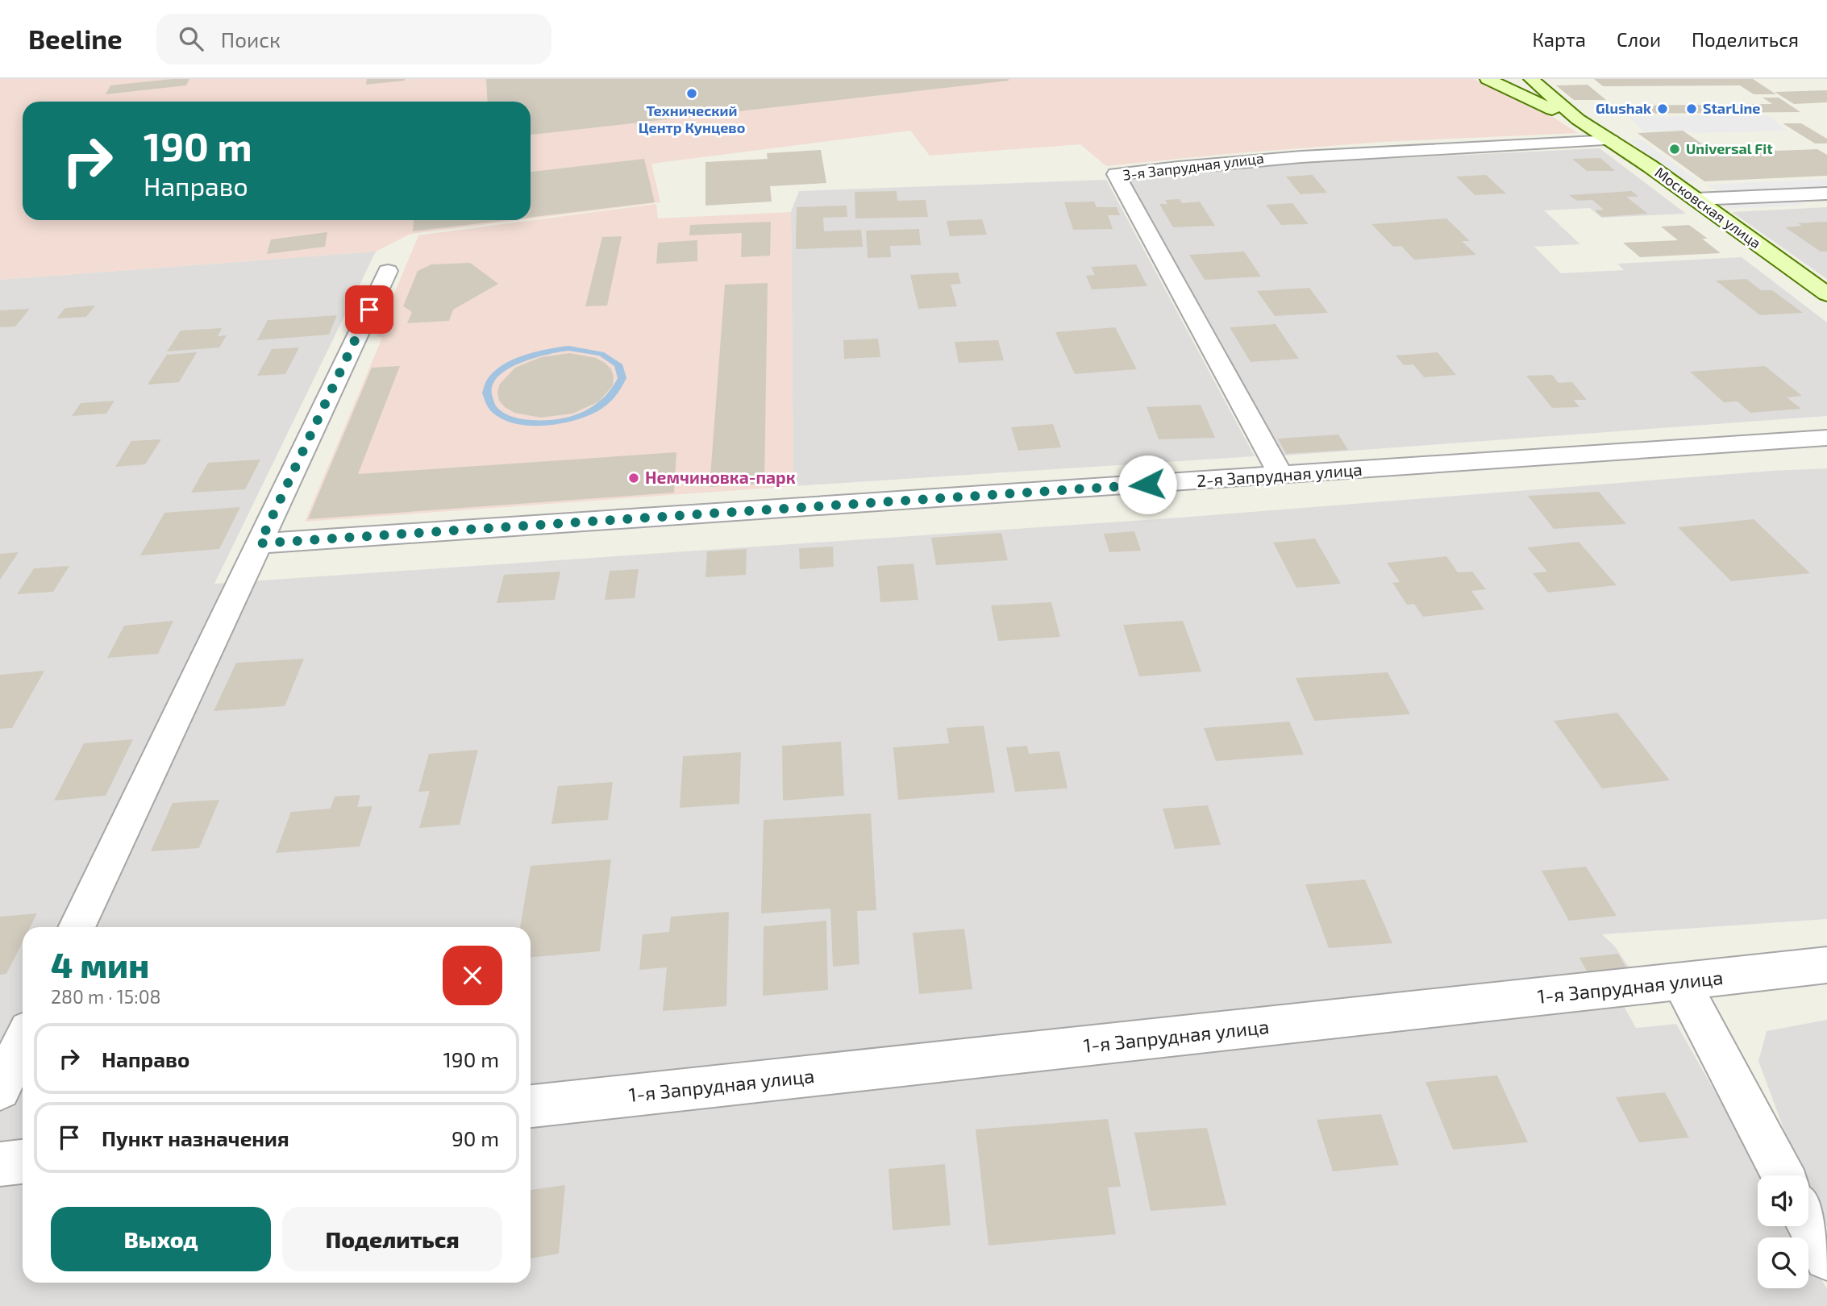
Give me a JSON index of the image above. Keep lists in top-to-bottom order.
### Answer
{
  "streets": {
    "street": [
      "3-я Запрудная улица",
      "Московская улица",
      "2-я Запрудная улица",
      "1-я Запрудная улица"
    ]
  },
  "crossings": [
    ["3-я Запрудная улица", "Московская улица"],
    ["3-я Запрудная улица", "2-я Запрудная улица"]
  ],
  "places": [
    "Технический Центр Кунцево",
    "Glushak",
    "StarLine",
    "Universal Fit",
    "Немчиновка-парк"
  ],
  "page": {
    "header": "Beeline",
    "search": "Поиск",
    "nav": ["Карта", "Слои", "Поделиться"],
    "turn": ["190 m", "Направо"],
    "heading": ["4 мин", "280 m · 15:08"],
    "list": [
      {
        "name": "Направо",
        "value": "190 m"
      },
      {
        "name": "Пункт назначения",
        "value": "90 m"
      }
    ],
    "buttons": ["Выход", "Поделиться"]
  }
}
